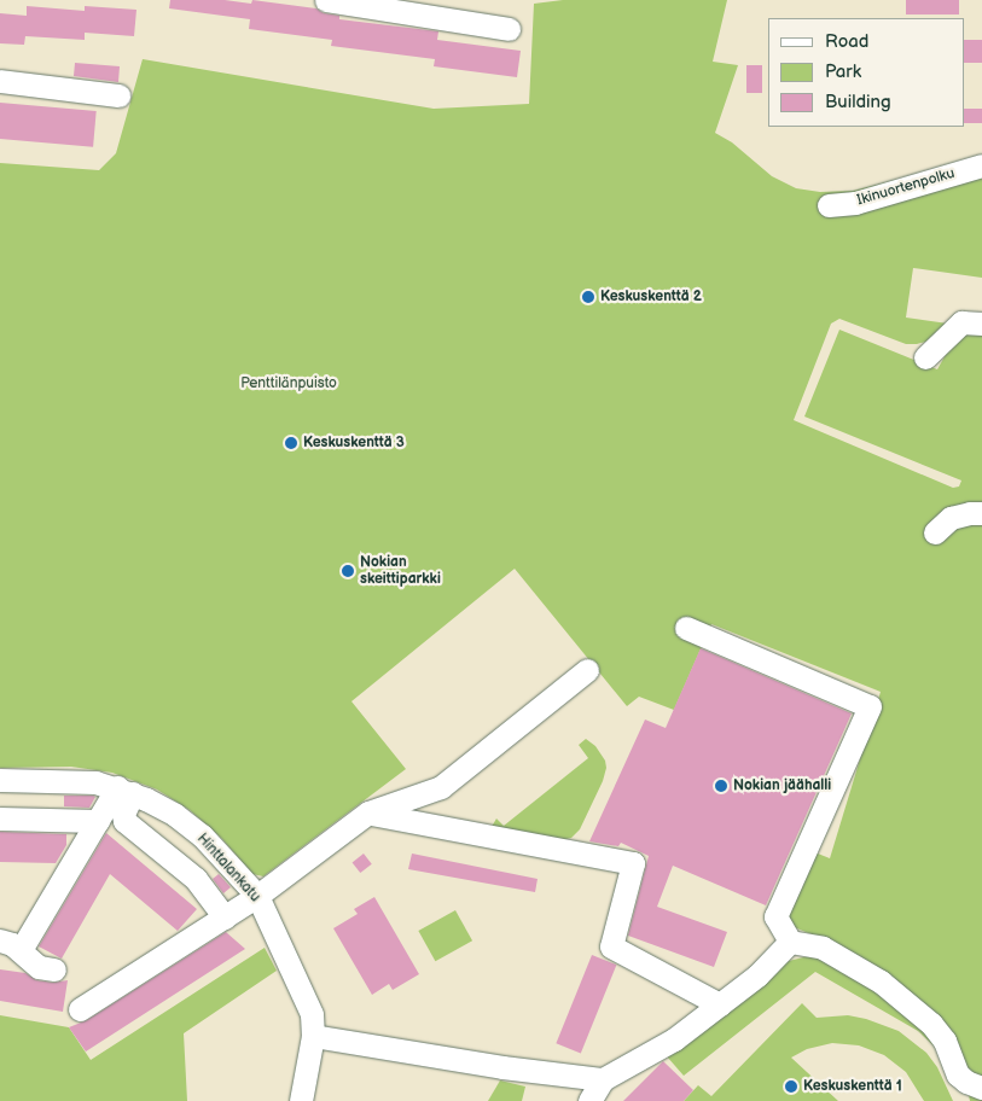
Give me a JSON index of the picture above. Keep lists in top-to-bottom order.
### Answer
{
  "streets": {
    "street": ["Ikinuortenpolku", "Hinttalankatu"]
  },
  "parks": ["Penttilänpuisto"],
  "places": [
    "Keskuskenttä 2",
    "Keskuskenttä 3",
    "Nokian skeittiparkki",
    "Nokian jäähalli",
    "Keskuskenttä 1"
  ],
  "legend": ["Road", "Park", "Building"]
}
